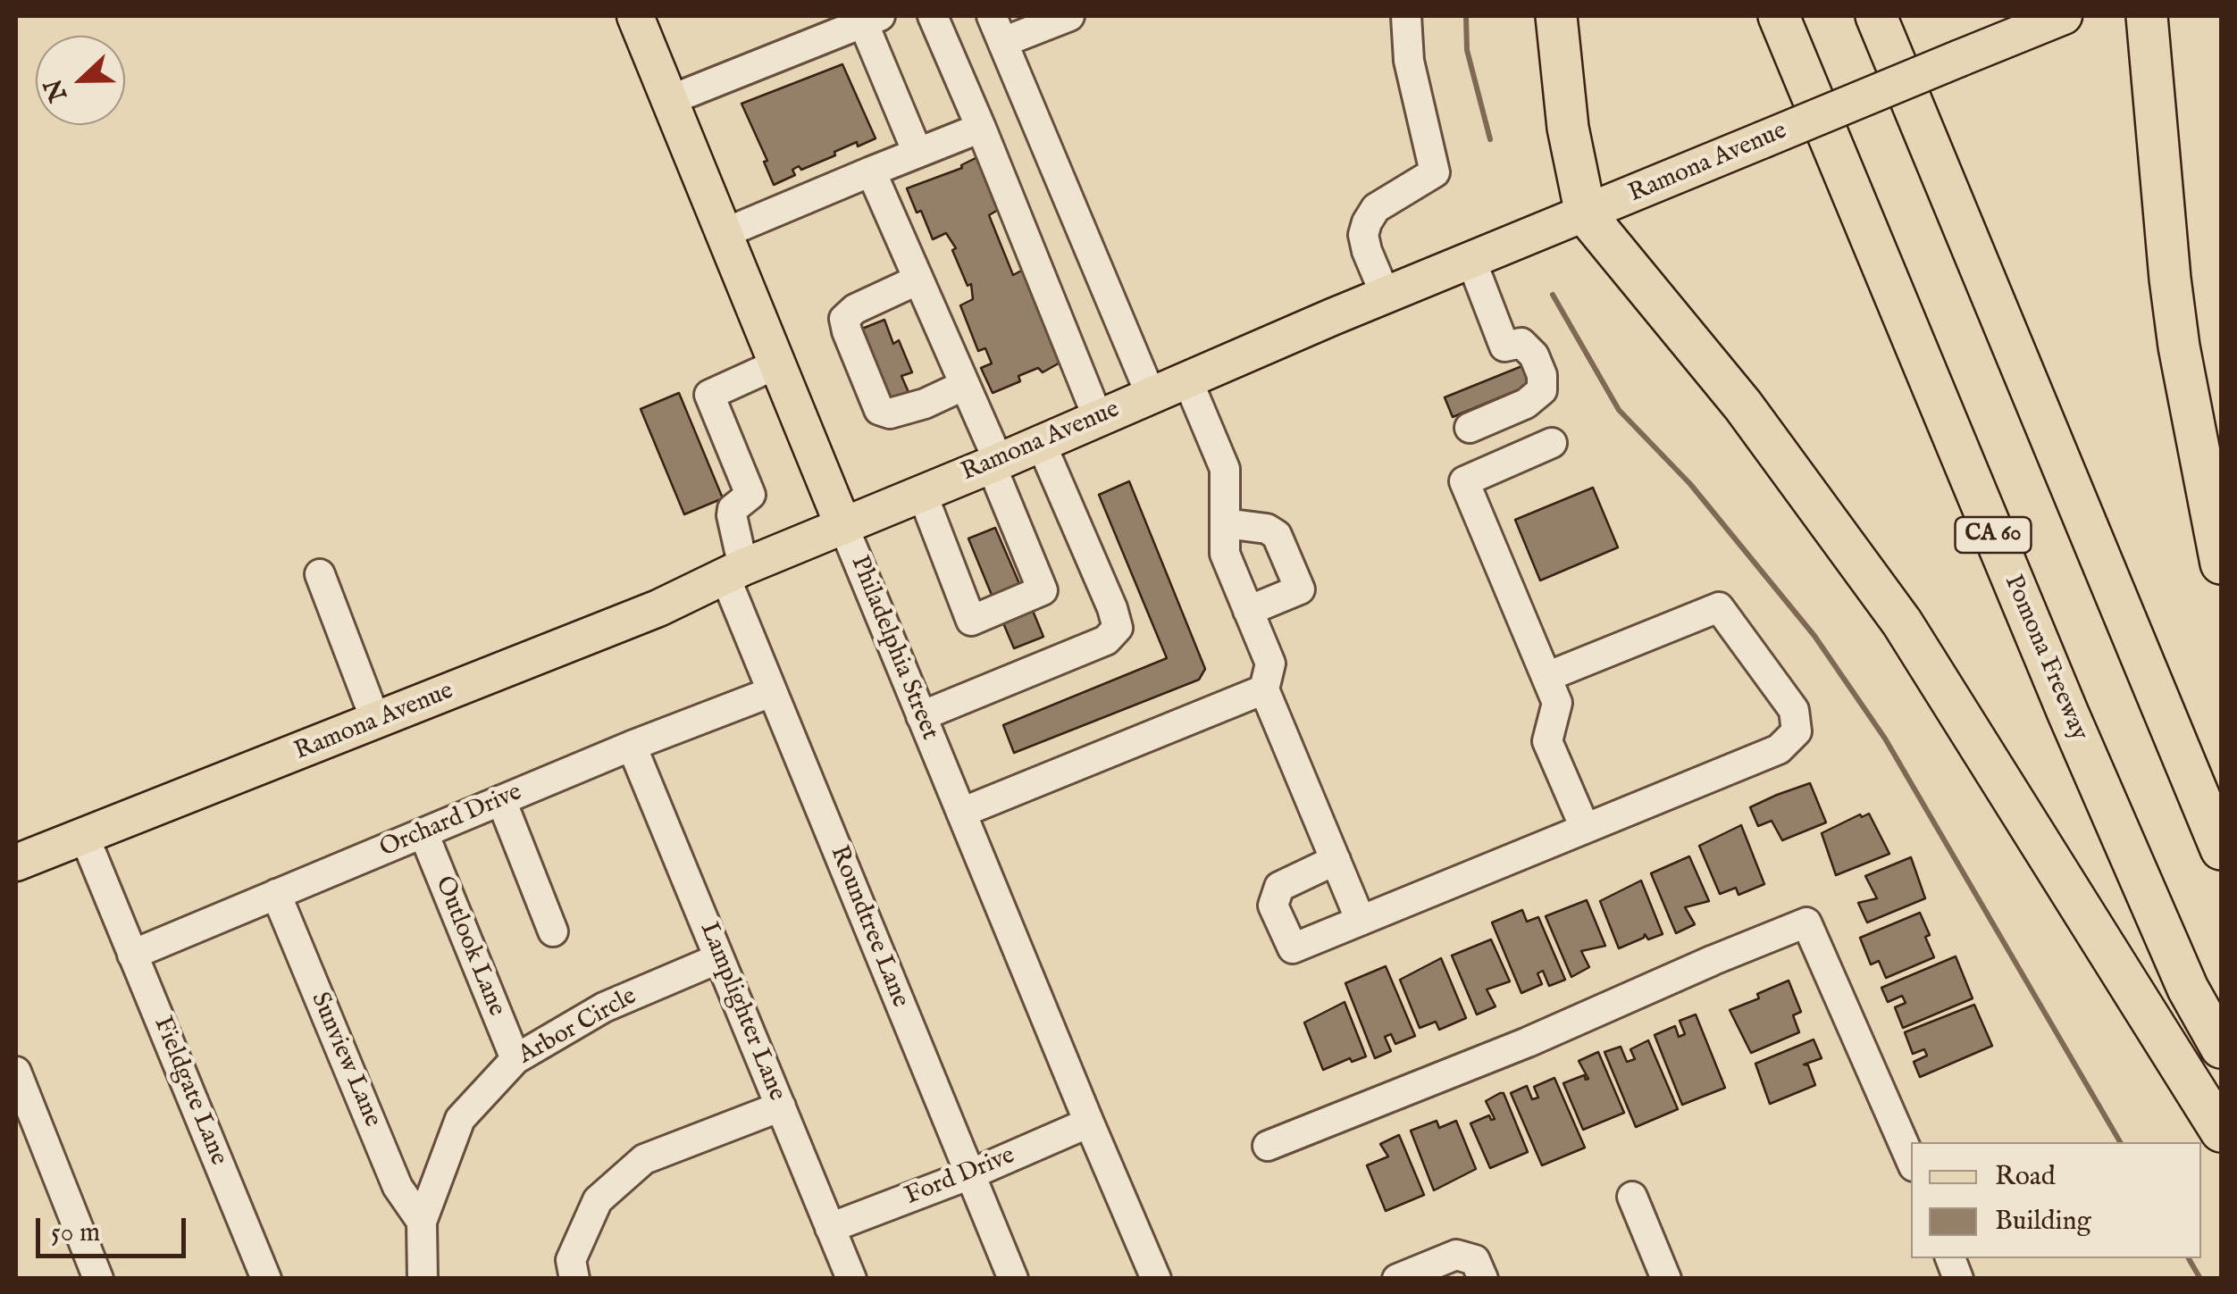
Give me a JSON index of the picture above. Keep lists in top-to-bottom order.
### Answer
{
  "streets": {
    "highway": ["CA 60", "Pomona Freeway"],
    "main road": ["Ramona Avenue", "Philadelphia Street"],
    "street": [
      "Orchard Drive",
      "Roundtree Lane",
      "Outlook Lane",
      "Lamplighter Lane",
      "Arbor Circle",
      "Sunview Lane",
      "Fieldgate Lane",
      "Ford Drive"
    ]
  },
  "crossings": [
    ["Ramona Avenue", "Philadelphia Street"],
    ["Ramona Avenue", "Roundtree Lane"],
    ["Ramona Avenue", "Fieldgate Lane"],
    ["Philadelphia Street", "Roundtree Lane"],
    ["Philadelphia Street", "Ford Drive"],
    ["Orchard Drive", "Roundtree Lane"],
    ["Orchard Drive", "Outlook Lane"],
    ["Orchard Drive", "Lamplighter Lane"],
    ["Orchard Drive", "Sunview Lane"],
    ["Orchard Drive", "Fieldgate Lane"],
    ["Roundtree Lane", "Ford Drive"],
    ["Outlook Lane", "Arbor Circle"],
    ["Lamplighter Lane", "Arbor Circle"],
    ["Lamplighter Lane", "Ford Drive"],
    ["Arbor Circle", "Sunview Lane"]
  ],
  "legend": ["Road", "Building"],
  "scale_bar": "50 m",
  "north": "left"
}
